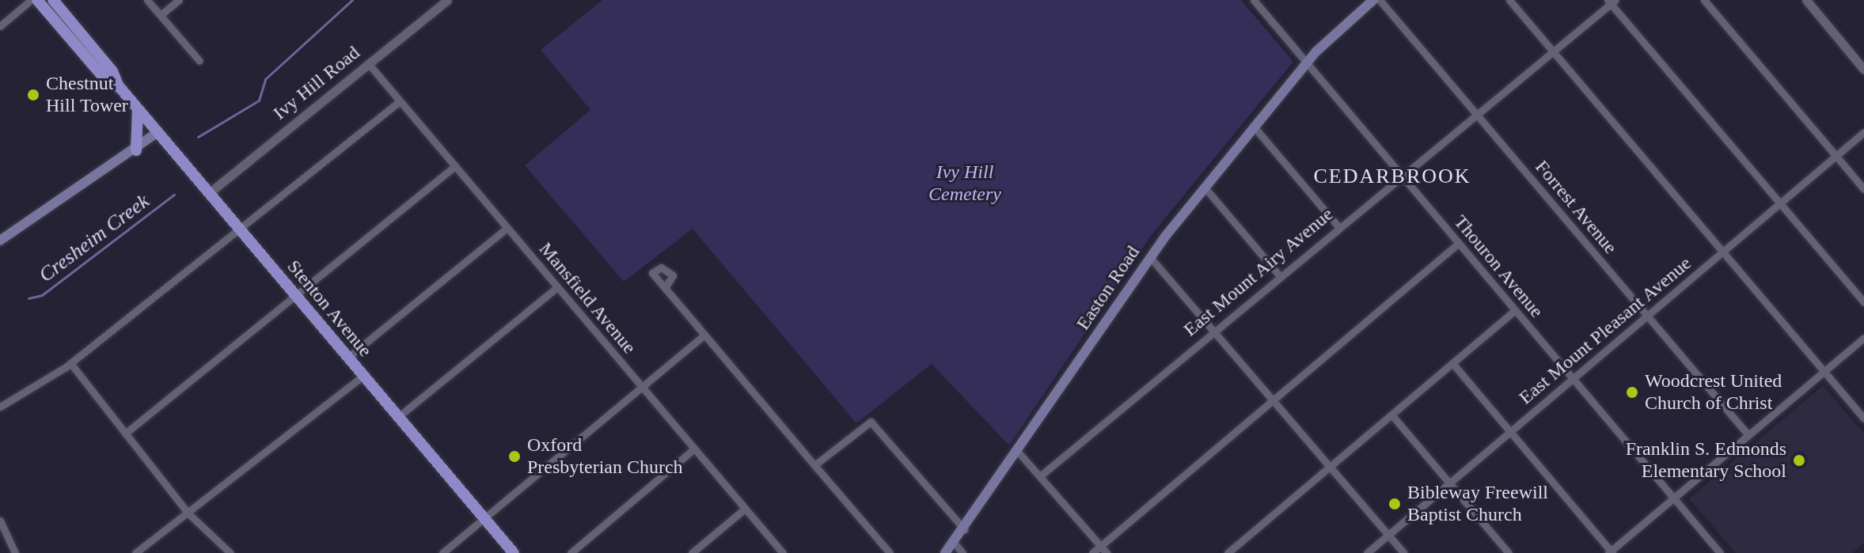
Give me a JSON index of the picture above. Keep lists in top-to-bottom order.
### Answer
{
  "streets": {
    "main road": ["Easton Road", "Stenton Avenue"],
    "street": [
      "Ivy Hill Road",
      "Forrest Avenue",
      "Thouron Avenue",
      "East Mount Airy Avenue",
      "Mansfield Avenue",
      "East Mount Pleasant Avenue"
    ]
  },
  "crossings": [
    ["Ivy Hill Road", "Mansfield Avenue"],
    ["Ivy Hill Road", "Stenton Avenue"],
    ["Forrest Avenue", "East Mount Airy Avenue"],
    ["Forrest Avenue", "East Mount Pleasant Avenue"],
    ["Thouron Avenue", "East Mount Airy Avenue"],
    ["Thouron Avenue", "Easton Road"],
    ["Thouron Avenue", "East Mount Pleasant Avenue"]
  ],
  "districts": ["CEDARBROOK"],
  "water": ["Cresheim Creek"],
  "parks": ["Ivy Hill Cemetery"],
  "places": [
    "Chestnut Hill Tower",
    "Woodcrest United Church of Christ",
    "Oxford Presbyterian Church",
    "Franklin S. Edmonds Elementary School",
    "Bibleway Freewill Baptist Church"
  ]
}
